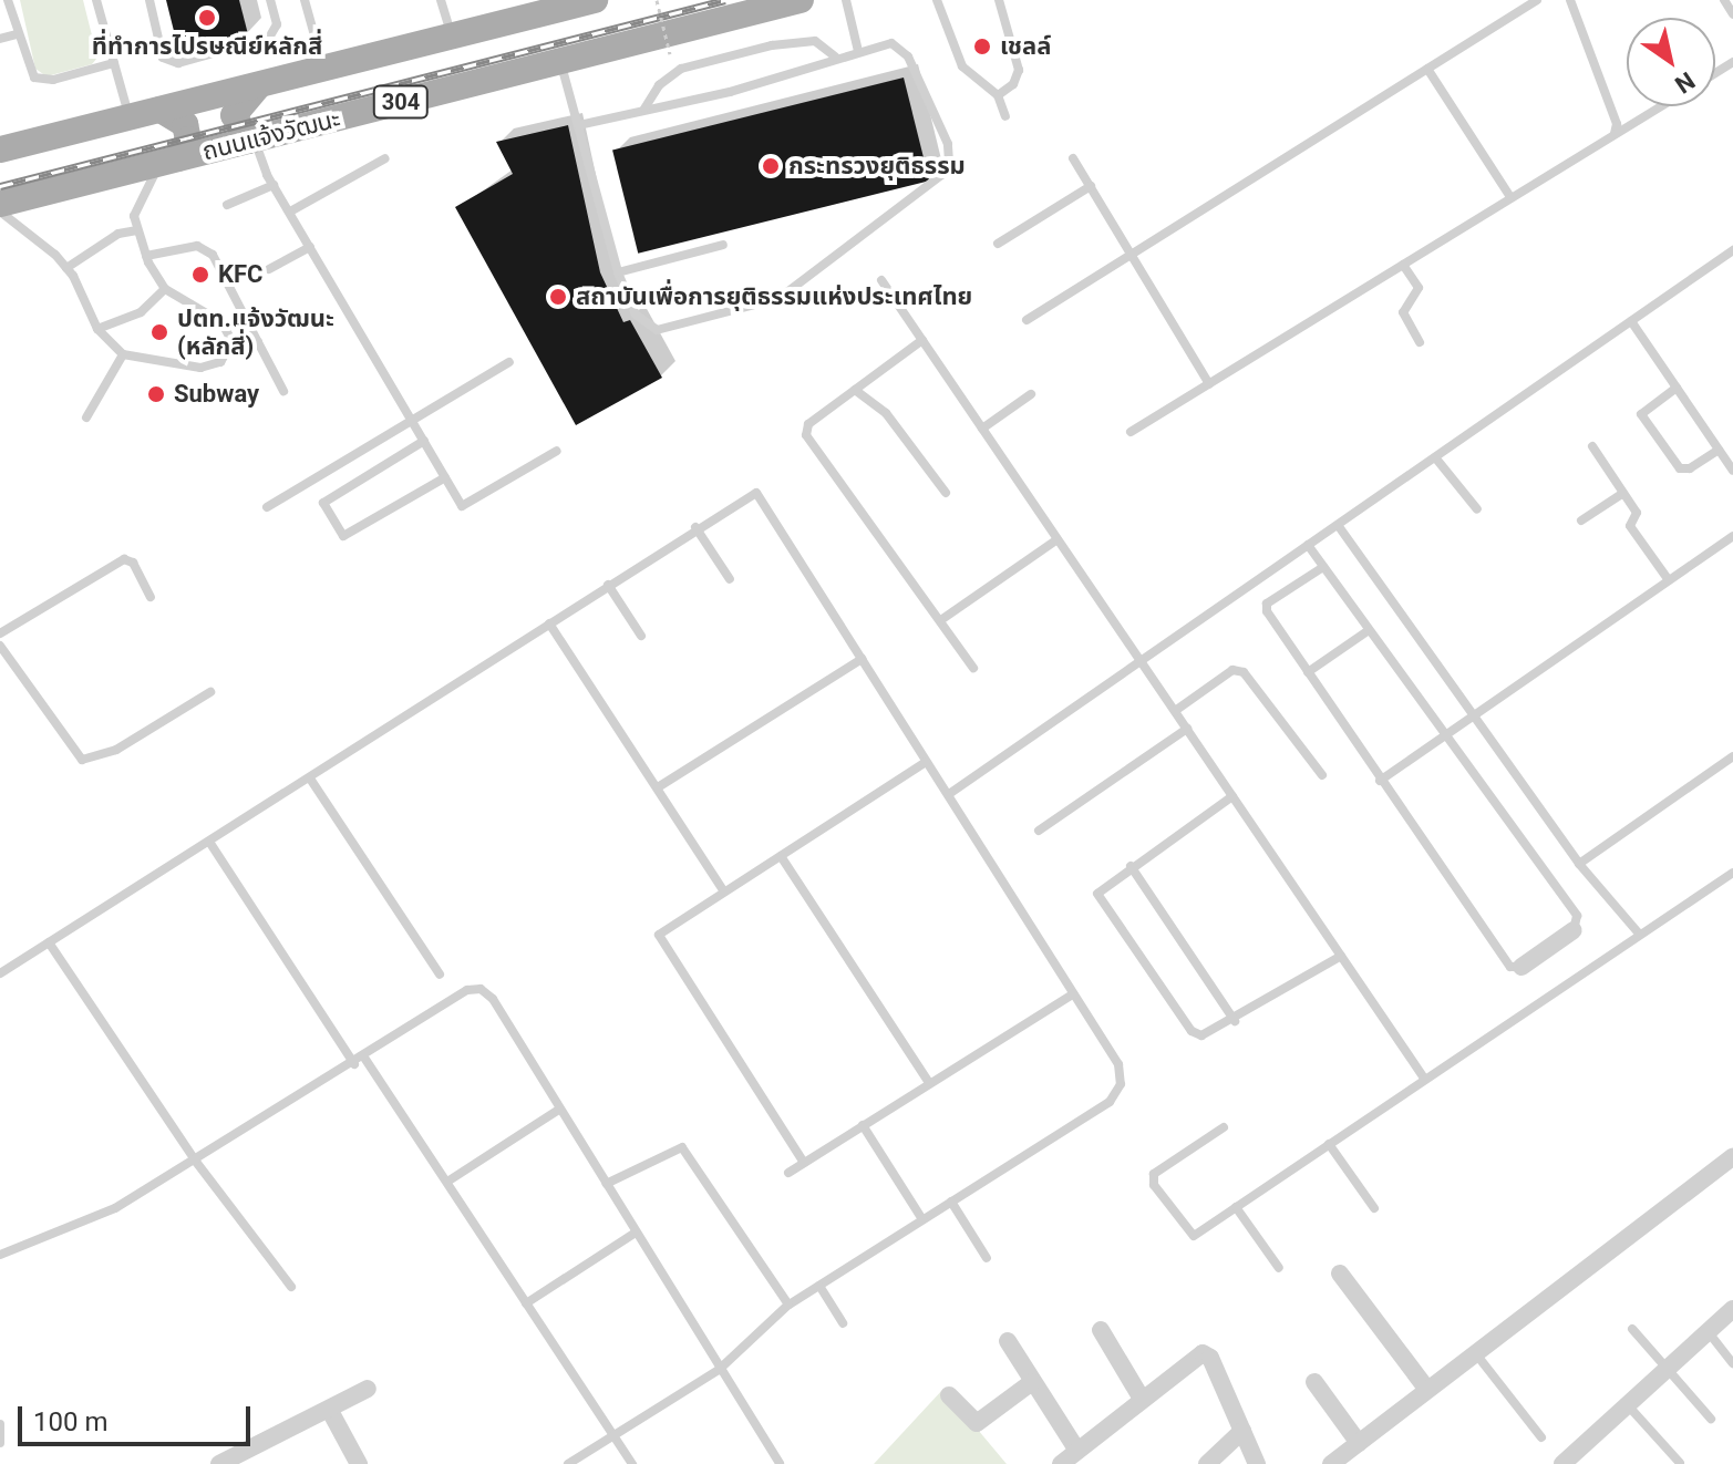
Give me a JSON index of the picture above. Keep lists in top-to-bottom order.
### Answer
{
  "streets": {
    "main road": ["304", "ถนนแจ้งวัฒนะ"]
  },
  "places": [
    "ที่ทำการไปรษณีย์หลักสี่",
    "เชลล์",
    "กระทรวงยุติธรรม",
    "KFC",
    "สถาบันเพื่อการยุติธรรมแห่งประเทศไทย",
    "ปตท.แจ้งวัฒนะ (หลักสี่)",
    "Subway"
  ],
  "scale_bar": "100 m",
  "north": "bottom right"
}
